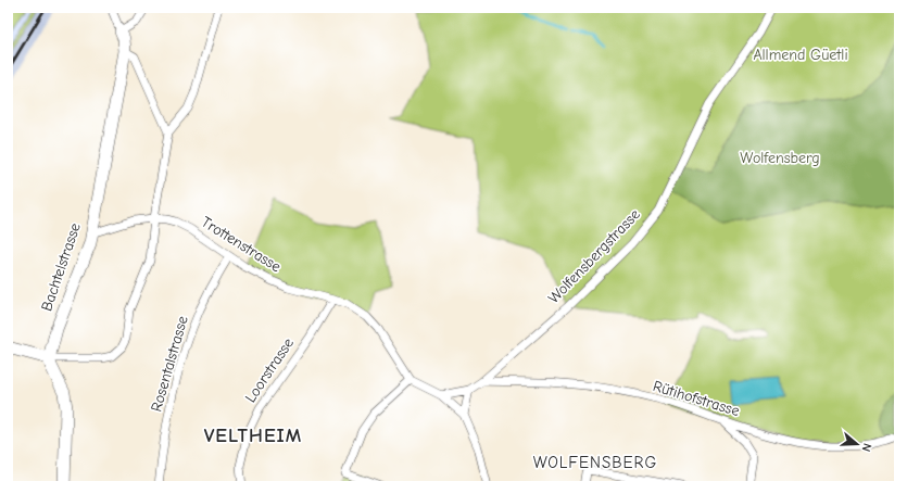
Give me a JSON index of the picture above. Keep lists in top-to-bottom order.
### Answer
{
  "streets": {
    "street": [
      "Trottenstrasse",
      "Wolfensbergstrasse",
      "Bachtelstrasse",
      "Rosentalstrasse",
      "Loorstrasse",
      "Rütihofstrasse"
    ]
  },
  "crossings": [
    ["Trottenstrasse", "Bachtelstrasse"],
    ["Trottenstrasse", "Rosentalstrasse"],
    ["Trottenstrasse", "Loorstrasse"],
    ["Wolfensbergstrasse", "Rütihofstrasse"]
  ],
  "districts": ["VELTHEIM", "WOLFENSBERG"],
  "parks": ["Allmend Güetli", "Wolfensberg"],
  "north": "right"
}
